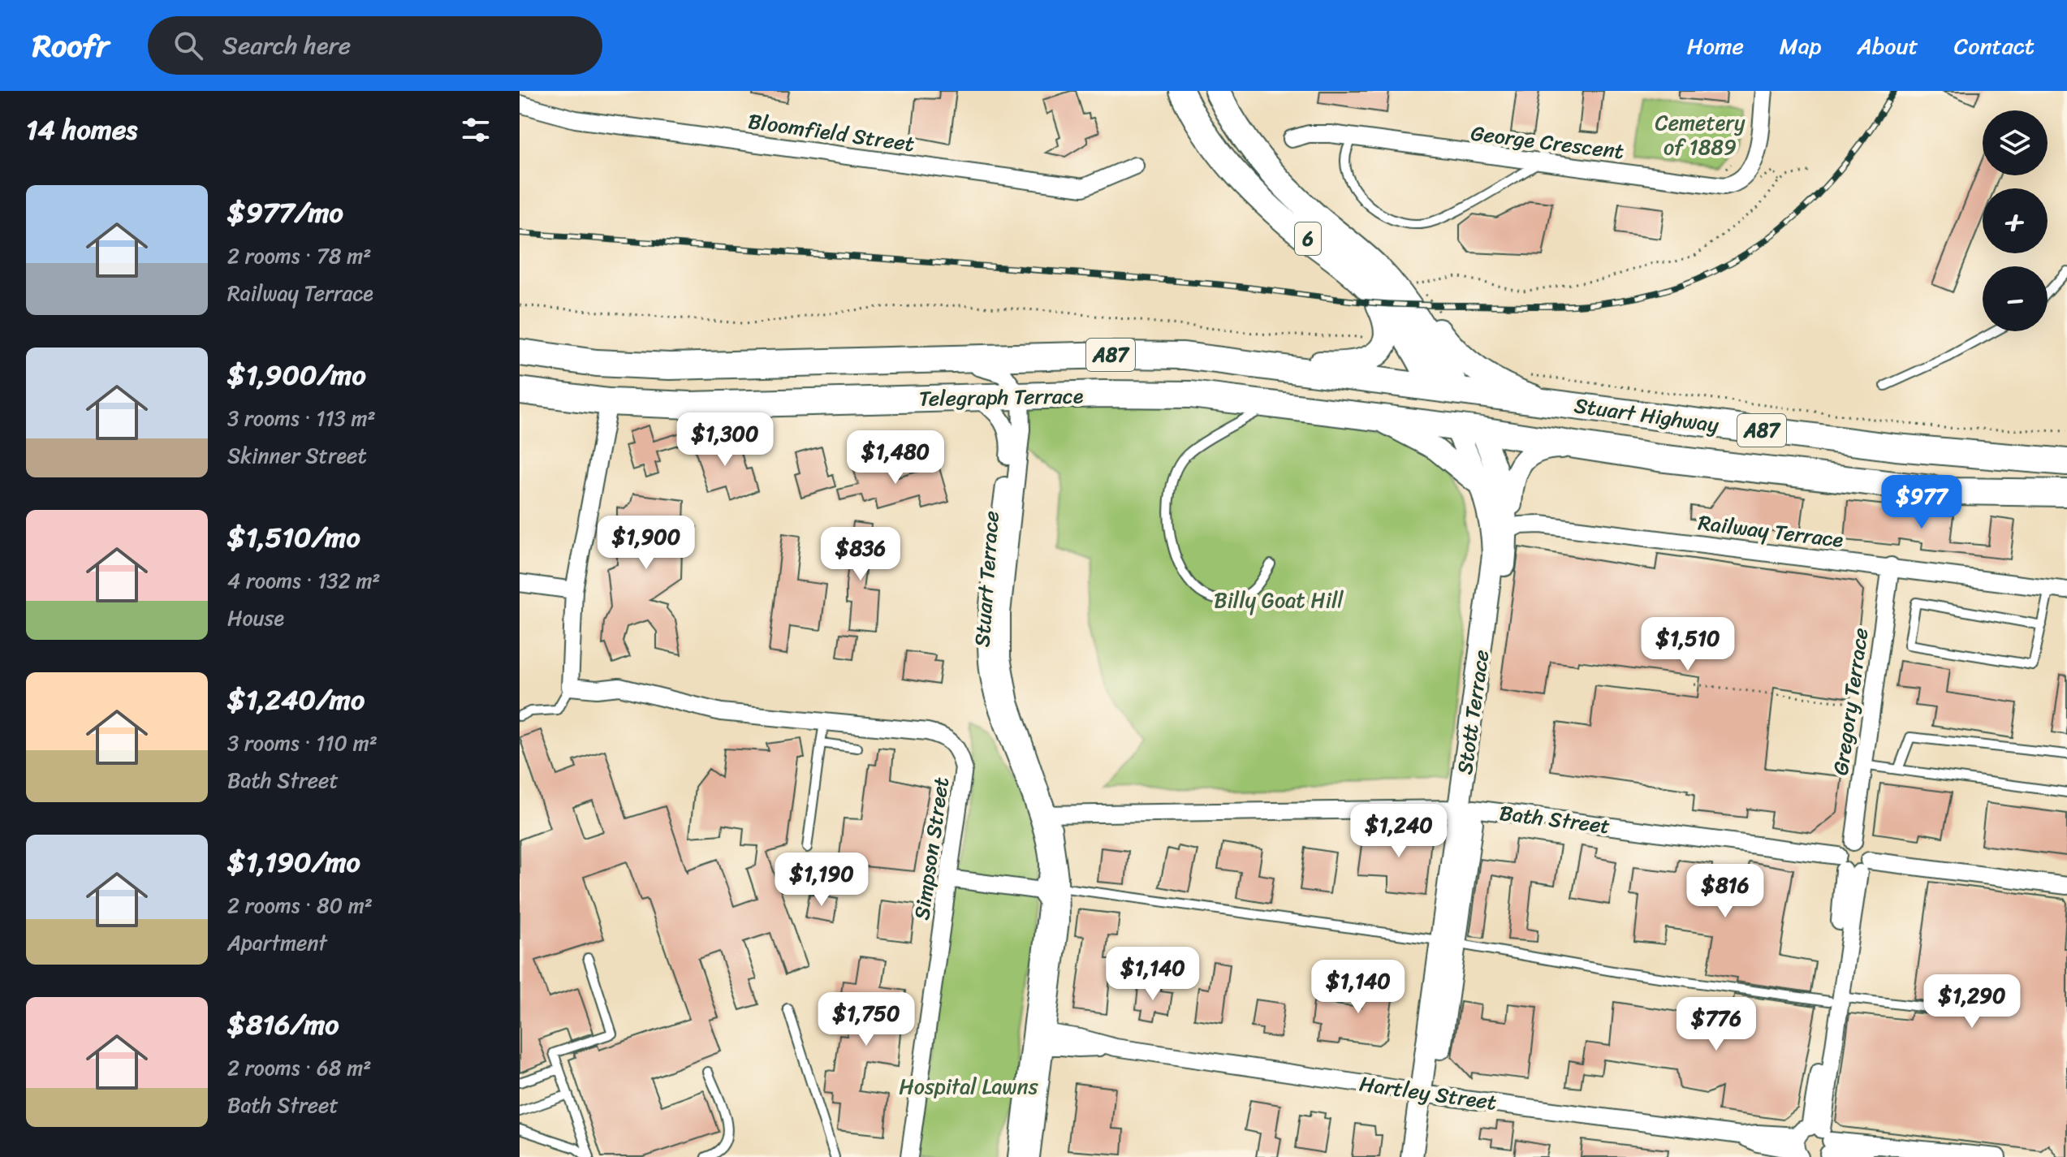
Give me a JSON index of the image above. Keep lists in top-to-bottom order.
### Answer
{
  "streets": {
    "highway": [
      "6",
      "A87",
      "Telegraph Terrace",
      "Stuart Highway"
    ],
    "main road": ["Stott Terrace"],
    "street": [
      "Bloomfield Street",
      "George Crescent",
      "Railway Terrace",
      "Stuart Terrace",
      "Gregory Terrace",
      "Bath Street",
      "Simpson Street",
      "Hartley Street"
    ]
  },
  "crossings": [
    ["6", "Telegraph Terrace"],
    ["6", "Stuart Highway"],
    ["6", "Stott Terrace"],
    ["Telegraph Terrace", "Stuart Highway"],
    ["Telegraph Terrace", "Stuart Terrace"],
    ["Telegraph Terrace", "Stott Terrace"],
    ["Stuart Highway", "Stott Terrace"],
    ["Railway Terrace", "Gregory Terrace"],
    ["Railway Terrace", "Stott Terrace"],
    ["Stuart Terrace", "Bath Street"],
    ["Stuart Terrace", "Hartley Street"],
    ["Stott Terrace", "Bath Street"],
    ["Stott Terrace", "Hartley Street"]
  ],
  "parks": ["Cemetery of 1889", "Billy Goat Hill", "Hospital Lawns"],
  "page": {
    "header": "Roofr",
    "search": "Search here",
    "nav": [
      "Home",
      "Map",
      "About",
      "Contact"
    ],
    "heading": "14 homes",
    "map_buttons": ["+", "−"],
    "list": [
      {
        "name": "$977/mo",
        "note": "2 rooms · 78 m² · Railway Terrace"
      },
      {
        "name": "$1,900/mo",
        "note": "3 rooms · 113 m² · Skinner Street"
      },
      {
        "name": "$1,510/mo",
        "note": "4 rooms · 132 m² · House"
      },
      {
        "name": "$1,240/mo",
        "note": "3 rooms · 110 m² · Bath Street"
      },
      {
        "name": "$1,190/mo",
        "note": "2 rooms · 80 m² · Apartment"
      },
      {
        "name": "$816/mo",
        "note": "2 rooms · 68 m² · Bath Street"
      }
    ],
    "price": [
      "$1,300",
      "$1,480",
      "$977",
      "$1,900",
      "$836",
      "$1,510",
      "$1,240",
      "$1,190",
      "$816",
      "$1,140",
      "$1,140",
      "$1,290",
      "$1,750",
      "$776"
    ]
  }
}
